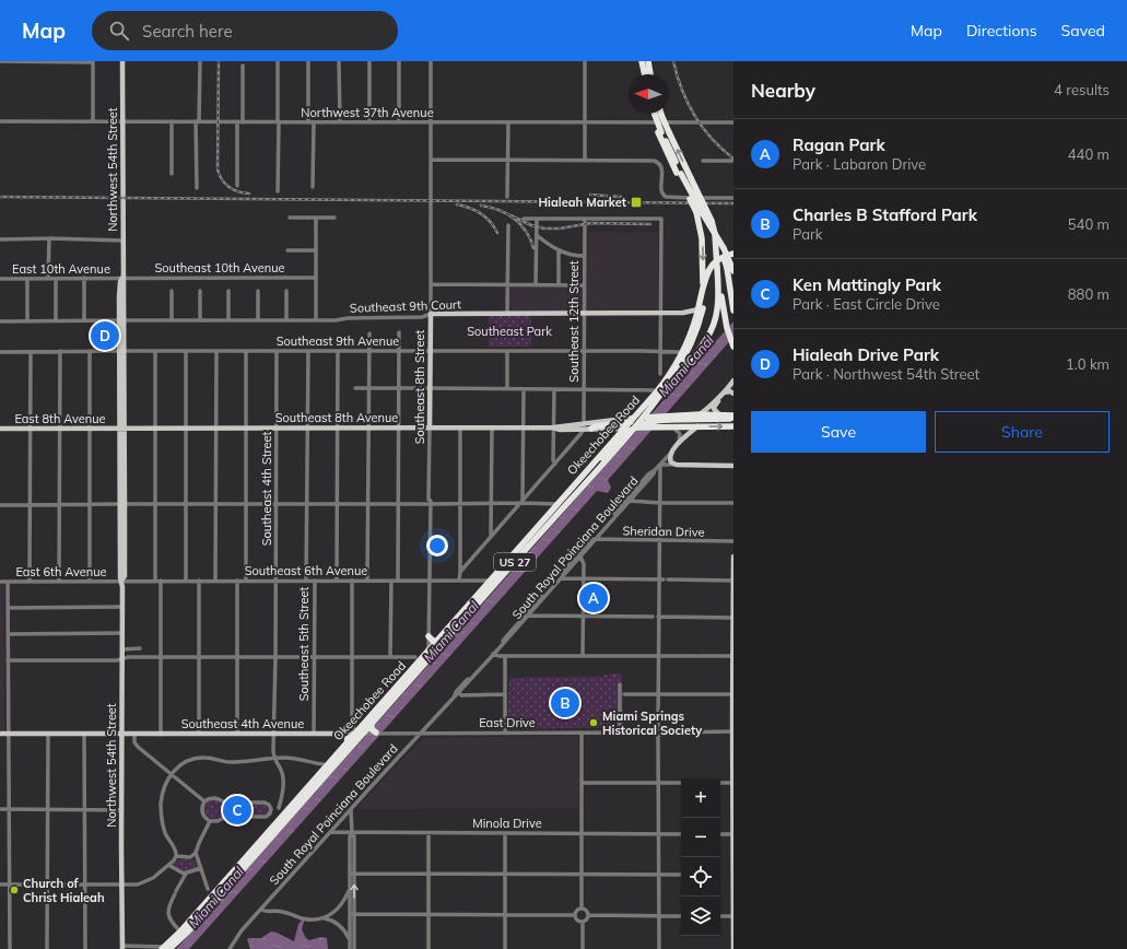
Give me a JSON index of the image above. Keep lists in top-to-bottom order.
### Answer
{
  "streets": {
    "highway": ["Okeechobee Road", "US 27"],
    "main road": [
      "Northwest 54th Street",
      "Southeast 9th Court",
      "Southeast 8th Street",
      "Southeast 8th Avenue",
      "East 8th Avenue",
      "South Royal Poinciana Boulevard",
      "Southeast 4th Avenue"
    ],
    "street": [
      "Northwest 37th Avenue",
      "Southeast 10th Avenue",
      "East 10th Avenue",
      "Southeast 12th Street",
      "Southeast 9th Avenue",
      "Southeast 4th Street",
      "Sheridan Drive",
      "Southeast 6th Avenue",
      "East 6th Avenue",
      "Southeast 5th Street",
      "East Drive",
      "Minola Drive"
    ]
  },
  "crossings": [
    ["Northwest 37th Avenue", "Northwest 54th Street"],
    ["Northwest 37th Avenue", "Southeast 8th Street"],
    ["Northwest 54th Street", "Southeast 10th Avenue"],
    ["Northwest 54th Street", "East 10th Avenue"],
    ["Northwest 54th Street", "Southeast 9th Court"],
    ["Northwest 54th Street", "Southeast 9th Avenue"],
    ["Northwest 54th Street", "Southeast 8th Avenue"],
    ["Northwest 54th Street", "East 8th Avenue"],
    ["Northwest 54th Street", "Southeast 6th Avenue"],
    ["Northwest 54th Street", "East 6th Avenue"],
    ["Northwest 54th Street", "Southeast 4th Avenue"],
    ["Southeast 10th Avenue", "East 10th Avenue"],
    ["Southeast 9th Court", "Southeast 12th Street"],
    ["Southeast 9th Court", "Southeast 8th Street"],
    ["Southeast 9th Court", "Okeechobee Road"],
    ["Southeast 12th Street", "Southeast 9th Avenue"],
    ["Southeast 12th Street", "Southeast 8th Avenue"],
    ["Southeast 9th Avenue", "Southeast 8th Street"],
    ["Southeast 9th Avenue", "Okeechobee Road"],
    ["Southeast 9th Avenue", "Southeast 4th Street"],
    ["Southeast 8th Street", "Southeast 8th Avenue"],
    ["Southeast 8th Street", "Okeechobee Road"],
    ["Southeast 8th Street", "Southeast 6th Avenue"],
    ["Southeast 8th Avenue", "East 8th Avenue"],
    ["Southeast 8th Avenue", "Southeast 4th Street"],
    ["Okeechobee Road", "Southeast 6th Avenue"],
    ["Okeechobee Road", "Southeast 4th Avenue"],
    ["Southeast 4th Street", "Southeast 6th Avenue"],
    ["Southeast 4th Street", "Southeast 4th Avenue"],
    ["Sheridan Drive", "South Royal Poinciana Boulevard"],
    ["South Royal Poinciana Boulevard", "East Drive"],
    ["South Royal Poinciana Boulevard", "Minola Drive"],
    ["Southeast 6th Avenue", "East 6th Avenue"],
    ["Southeast 6th Avenue", "Southeast 5th Street"],
    ["Southeast 5th Street", "Southeast 4th Avenue"]
  ],
  "water": ["Miami Canal"],
  "parks": ["Southeast Park"],
  "places": {
    "transit": ["Hialeah Market"],
    "other": ["Miami Springs Historical Society", "Church of Christ Hialeah"]
  },
  "north": "left",
  "page": {
    "header": "Map",
    "search": "Search here",
    "nav": ["Map", "Directions", "Saved"],
    "heading": ["Nearby", "4 results"],
    "list": [
      {
        "mark": "A",
        "name": "Ragan Park",
        "note": "Park · Labaron Drive",
        "value": "440 m"
      },
      {
        "mark": "B",
        "name": "Charles B Stafford Park",
        "note": "Park",
        "value": "540 m"
      },
      {
        "mark": "C",
        "name": "Ken Mattingly Park",
        "note": "Park · East Circle Drive",
        "value": "880 m"
      },
      {
        "mark": "D",
        "name": "Hialeah Drive Park",
        "note": "Park · Northwest 54th Street",
        "value": "1.0 km"
      }
    ],
    "pins": [
      "D",
      "A",
      "B",
      "C"
    ],
    "buttons": ["Save", "Share"],
    "map_buttons": ["+", "−"]
  }
}
